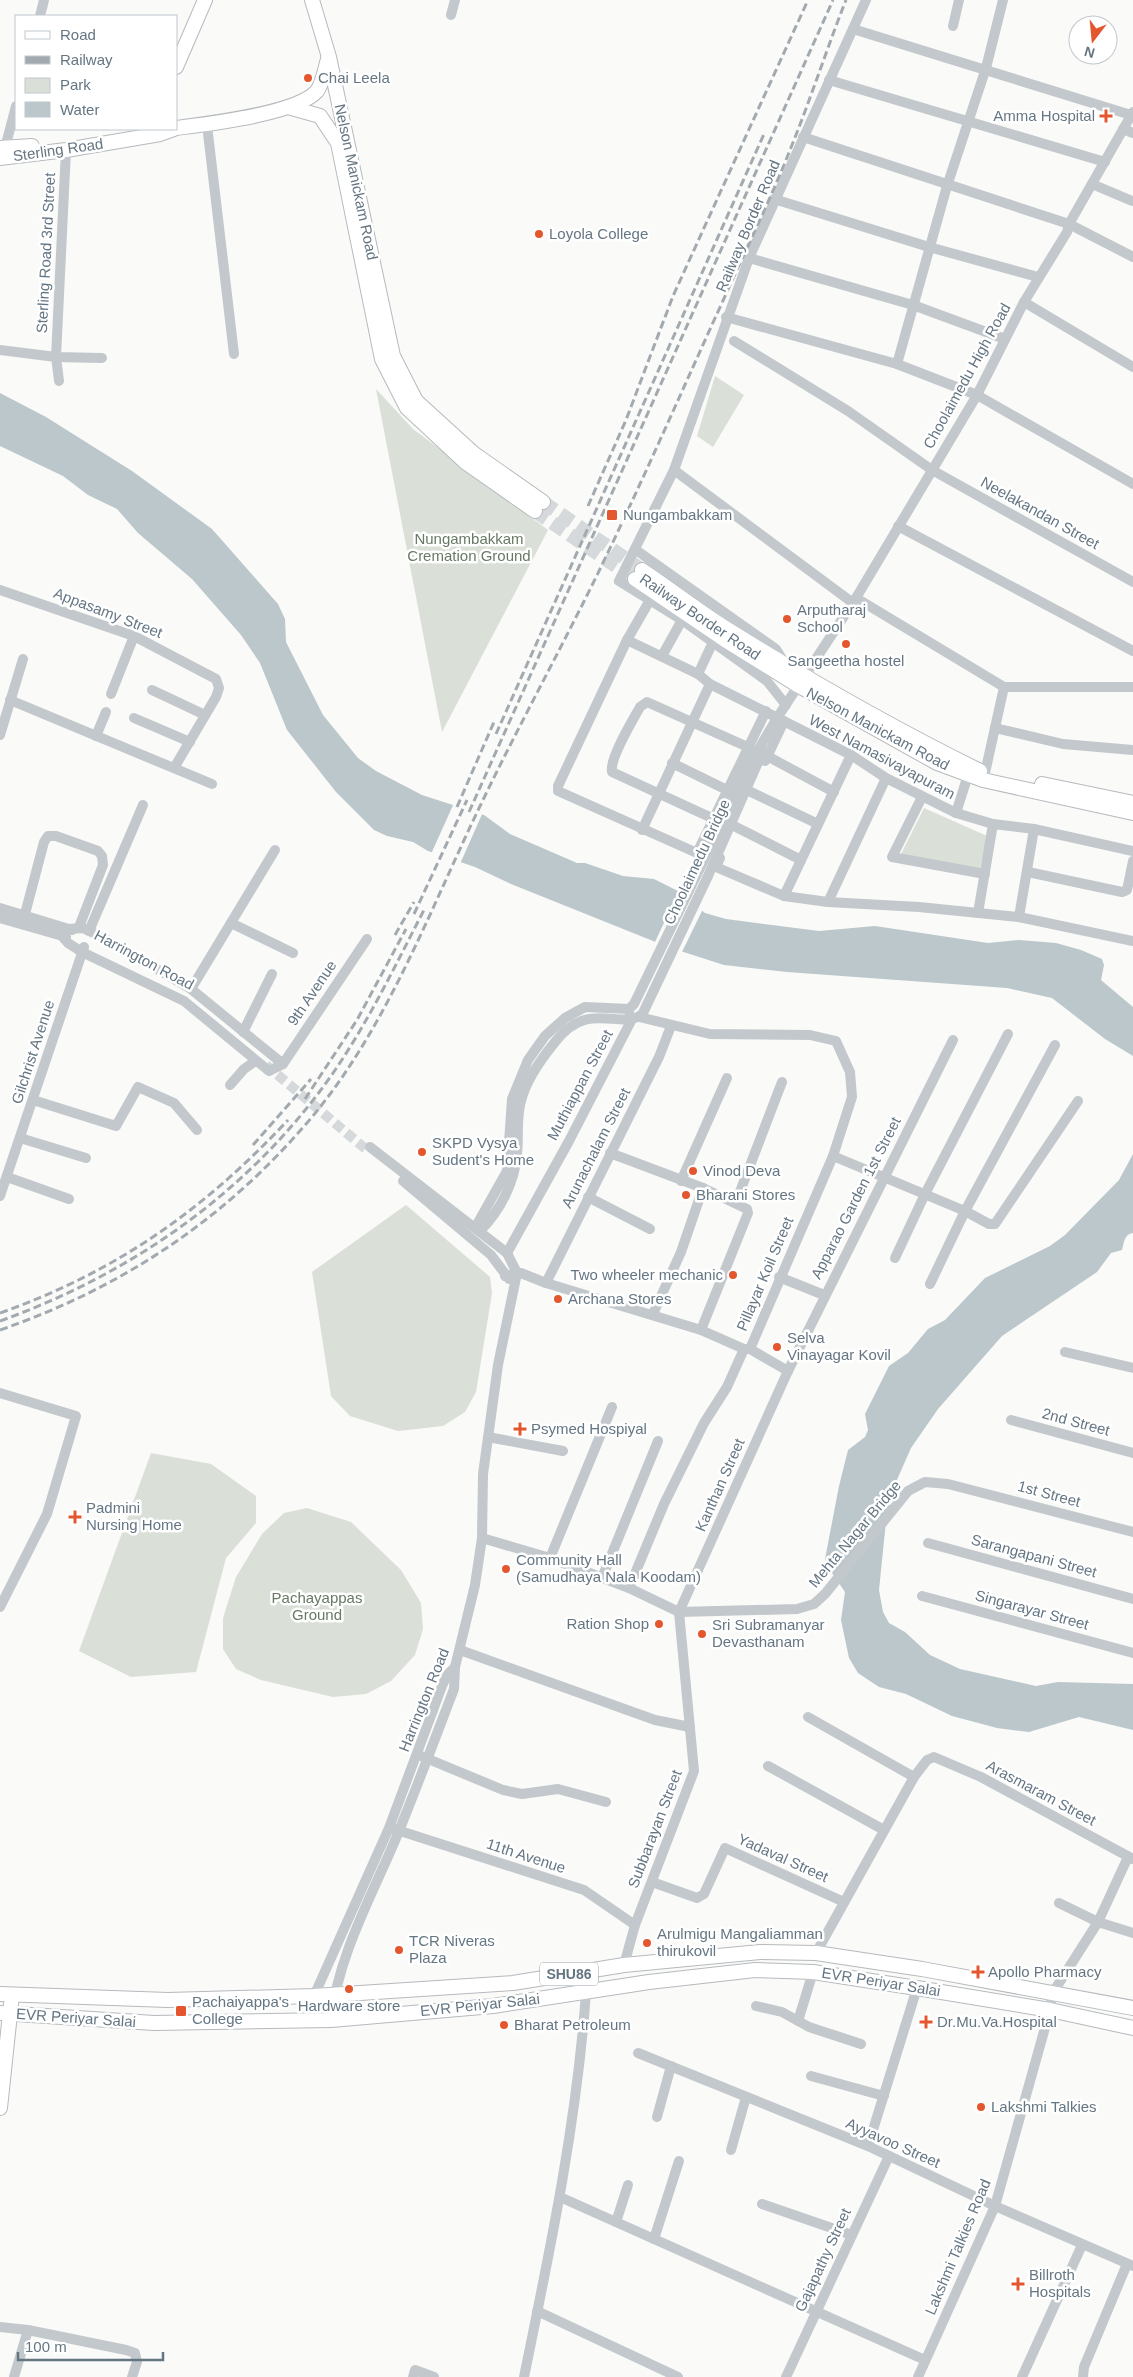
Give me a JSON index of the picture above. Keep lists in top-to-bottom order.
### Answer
{
  "streets": {
    "main road": [
      "Sterling Road",
      "Nelson Manickam Road",
      "SHU86",
      "EVR Periyar Salai"
    ],
    "street": [
      "Railway Border Road",
      "Sterling Road 3rd Street",
      "Choolaimedu High Road",
      "Neelakandan Street",
      "Appasamy Street",
      "West Namasivayapuram",
      "Choolaimedu Bridge",
      "Harrington Road",
      "9th Avenue",
      "Gilchrist Avenue",
      "Muthiappan Street",
      "Arunachalam Street",
      "Apparao Garden 1st Street",
      "Pillayar Koil Street",
      "2nd Street",
      "Kanthan Street",
      "1st Street",
      "Mehta Nagar Bridge",
      "Sarangapani Street",
      "Singarayar Street",
      "Arasmaram Street",
      "Subbarayan Street",
      "11th Avenue",
      "Yadaval Street",
      "Ayyavoo Street",
      "Lakshmi Talkies Road",
      "Gajapathy Street"
    ]
  },
  "crossings": [
    ["Sterling Road", "Nelson Manickam Road"],
    ["Sterling Road", "Sterling Road 3rd Street"],
    ["Nelson Manickam Road", "Choolaimedu High Road"],
    ["Railway Border Road", "Choolaimedu High Road"],
    ["Choolaimedu High Road", "Neelakandan Street"],
    ["Choolaimedu High Road", "West Namasivayapuram"],
    ["Choolaimedu High Road", "Choolaimedu Bridge"],
    ["Choolaimedu Bridge", "Muthiappan Street"],
    ["Harrington Road", "9th Avenue"],
    ["Harrington Road", "Gilchrist Avenue"],
    ["Harrington Road", "11th Avenue"],
    ["Arunachalam Street", "Pillayar Koil Street"],
    ["Apparao Garden 1st Street", "Kanthan Street"],
    ["Kanthan Street", "Mehta Nagar Bridge"],
    ["Kanthan Street", "Subbarayan Street"],
    ["1st Street", "Mehta Nagar Bridge"],
    ["Mehta Nagar Bridge", "Subbarayan Street"],
    ["Subbarayan Street", "11th Avenue"],
    ["Subbarayan Street", "Yadaval Street"],
    ["Subbarayan Street", "EVR Periyar Salai"],
    ["EVR Periyar Salai", "Lakshmi Talkies Road"],
    ["Ayyavoo Street", "Lakshmi Talkies Road"],
    ["Ayyavoo Street", "Gajapathy Street"]
  ],
  "parks": ["Nungambakkam Cremation Ground", "Pachayappas Ground"],
  "places": {
    "other": [
      "Chai Leela",
      "Loyola College",
      "Arputharaj School",
      "Sangeetha hostel",
      "SKPD Vysya Sudent's Home",
      "Vinod Deva",
      "Bharani Stores",
      "Two wheeler mechanic",
      "Archana Stores",
      "Selva Vinayagar Kovil",
      "Community Hall (Samudhaya Nala Koodam)",
      "Ration Shop",
      "Sri Subramanyar Devasthanam",
      "Arulmigu Mangaliamman thirukovil",
      "TCR Niveras Plaza",
      "Hardware store",
      "Bharat Petroleum",
      "Lakshmi Talkies"
    ],
    "health": [
      "Amma Hospital",
      "Psymed Hospiyal",
      "Padmini Nursing Home",
      "Apollo Pharmacy",
      "Dr.Mu.Va.Hospital",
      "Billroth Hospitals"
    ],
    "transit": ["Nungambakkam", "Pachaiyappa's College"]
  },
  "legend": [
    "Road",
    "Railway",
    "Park",
    "Water"
  ],
  "scale_bar": "100 m",
  "north": "bottom"
}
